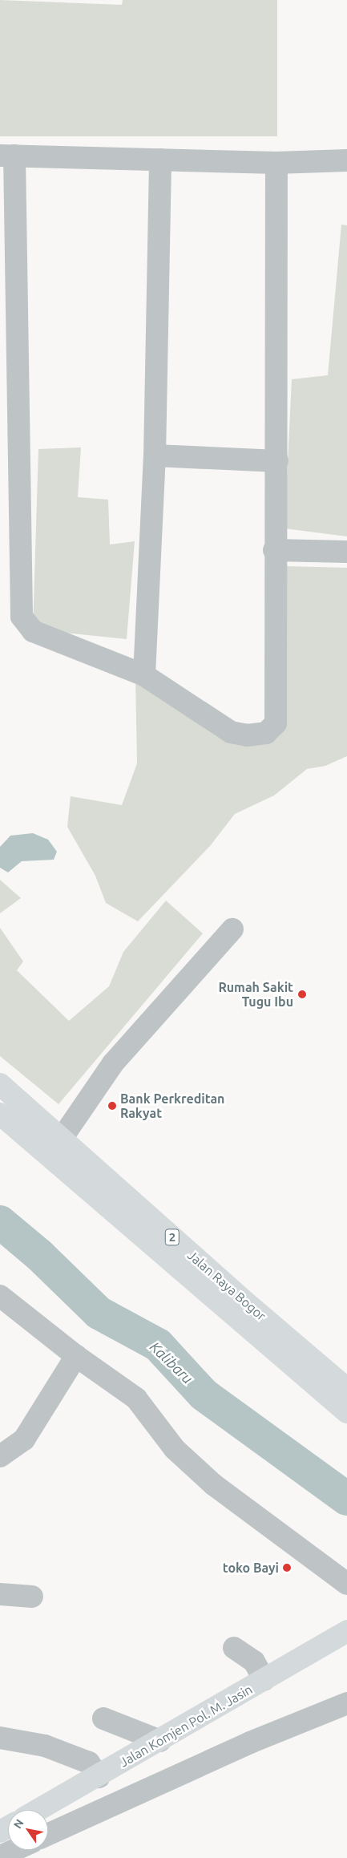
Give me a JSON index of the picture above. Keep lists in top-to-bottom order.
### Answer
{
  "streets": {
    "main road": ["2", "Jalan Raya Bogor", "Jalan Komjen Pol. M. Jasin"]
  },
  "water": ["Kalibaru"],
  "places": ["Rumah Sakit Tugu Ibu", "Bank Perkreditan Rakyat", "toko Bayi"],
  "north": "top left"
}
